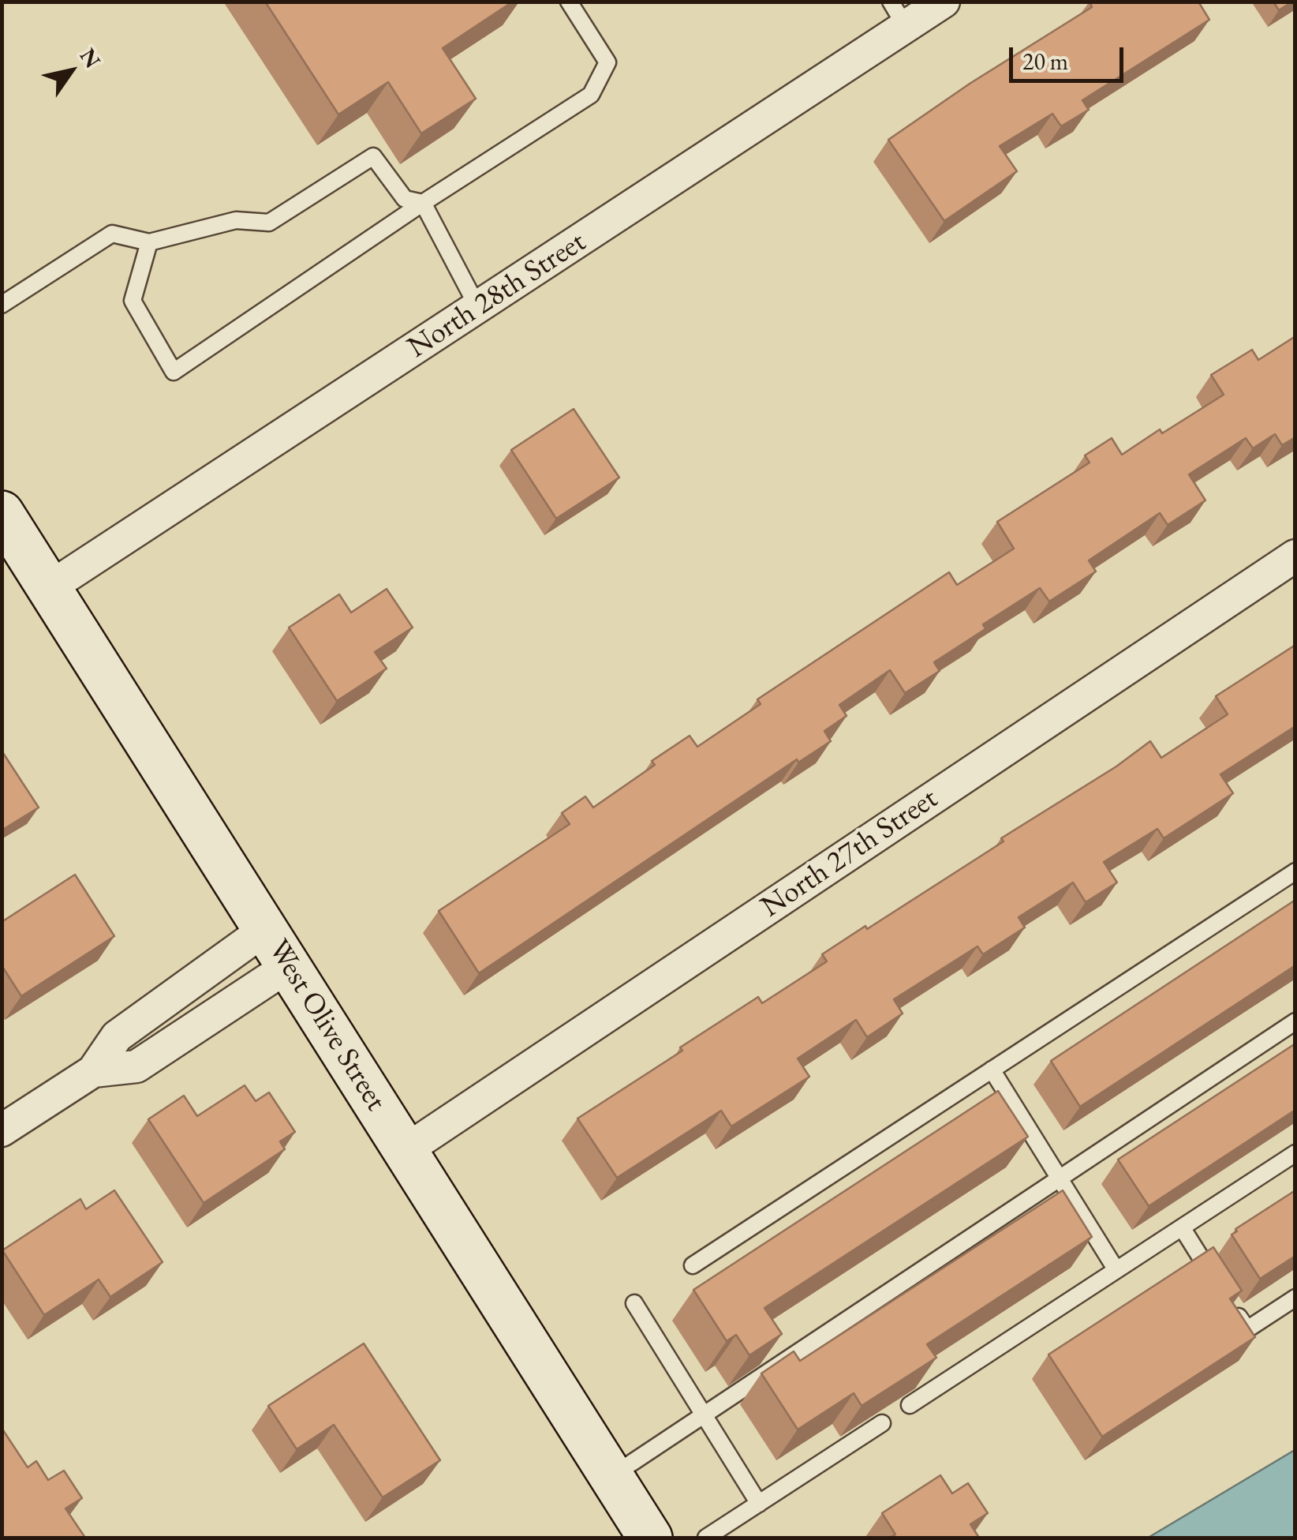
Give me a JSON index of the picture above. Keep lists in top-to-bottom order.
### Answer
{
  "streets": {
    "main road": ["West Olive Street"],
    "street": ["North 28th Street", "North 27th Street"]
  },
  "crossings": [
    ["North 28th Street", "West Olive Street"],
    ["North 27th Street", "West Olive Street"]
  ],
  "scale_bar": "20 m",
  "north": "top right"
}
